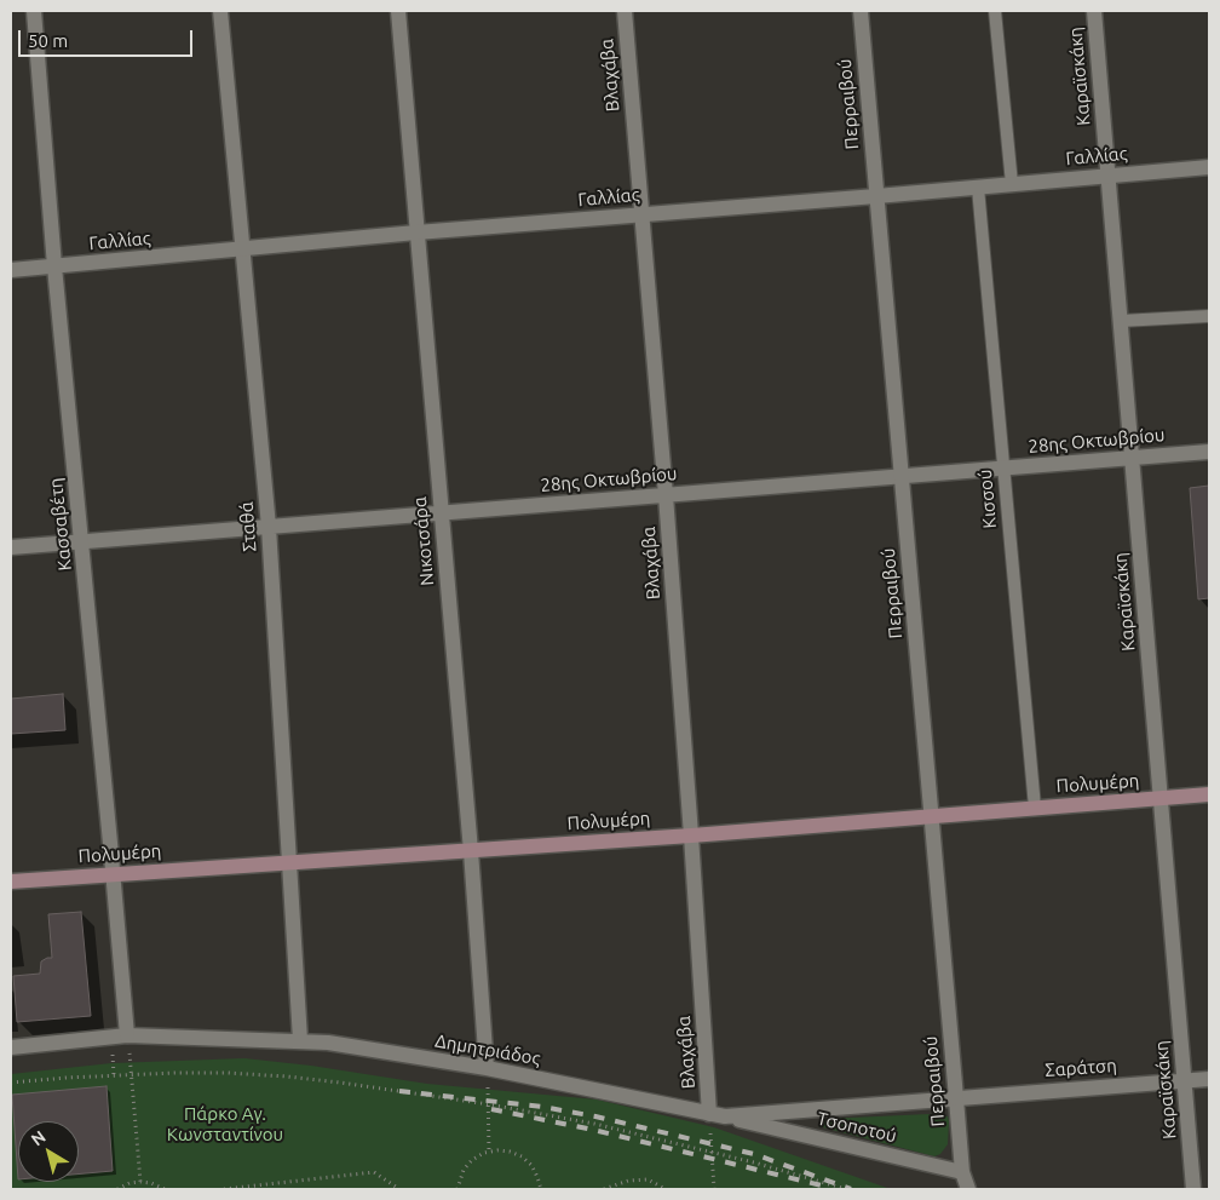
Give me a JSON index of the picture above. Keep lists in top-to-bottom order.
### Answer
{
  "streets": {
    "main road": ["Πολυμέρη"],
    "street": [
      "Βλαχάβα",
      "Καραϊσκάκη",
      "Περραιβού",
      "Γαλλίας",
      "28ης Οκτωβρίου",
      "Κασσαβέτη",
      "Σταθά",
      "Νικοτσάρα",
      "Δημητριάδος",
      "Σαράτση",
      "Τσοποτού"
    ],
    "lane": ["Κισσού"]
  },
  "crossings": [
    ["Βλαχάβα", "Γαλλίας"],
    ["Βλαχάβα", "28ης Οκτωβρίου"],
    ["Βλαχάβα", "Πολυμέρη"],
    ["Βλαχάβα", "Δημητριάδος"],
    ["Βλαχάβα", "Τσοποτού"],
    ["Καραϊσκάκη", "Γαλλίας"],
    ["Καραϊσκάκη", "28ης Οκτωβρίου"],
    ["Καραϊσκάκη", "Πολυμέρη"],
    ["Καραϊσκάκη", "Σαράτση"],
    ["Περραιβού", "Γαλλίας"],
    ["Περραιβού", "28ης Οκτωβρίου"],
    ["Περραιβού", "Πολυμέρη"],
    ["Περραιβού", "Δημητριάδος"],
    ["Περραιβού", "Σαράτση"],
    ["Περραιβού", "Τσοποτού"],
    ["Γαλλίας", "Κισσού"],
    ["Γαλλίας", "Κασσαβέτη"],
    ["Γαλλίας", "Σταθά"],
    ["Γαλλίας", "Νικοτσάρα"],
    ["28ης Οκτωβρίου", "Κισσού"],
    ["28ης Οκτωβρίου", "Κασσαβέτη"],
    ["28ης Οκτωβρίου", "Σταθά"],
    ["28ης Οκτωβρίου", "Νικοτσάρα"],
    ["Κισσού", "Πολυμέρη"],
    ["Κασσαβέτη", "Πολυμέρη"],
    ["Κασσαβέτη", "Δημητριάδος"],
    ["Σταθά", "Πολυμέρη"],
    ["Σταθά", "Δημητριάδος"],
    ["Νικοτσάρα", "Πολυμέρη"],
    ["Νικοτσάρα", "Δημητριάδος"],
    ["Δημητριάδος", "Σαράτση"],
    ["Δημητριάδος", "Τσοποτού"]
  ],
  "parks": ["Πάρκο Αγ. Κωνσταντίνου"],
  "scale_bar": "50 m",
  "north": "top left"
}
